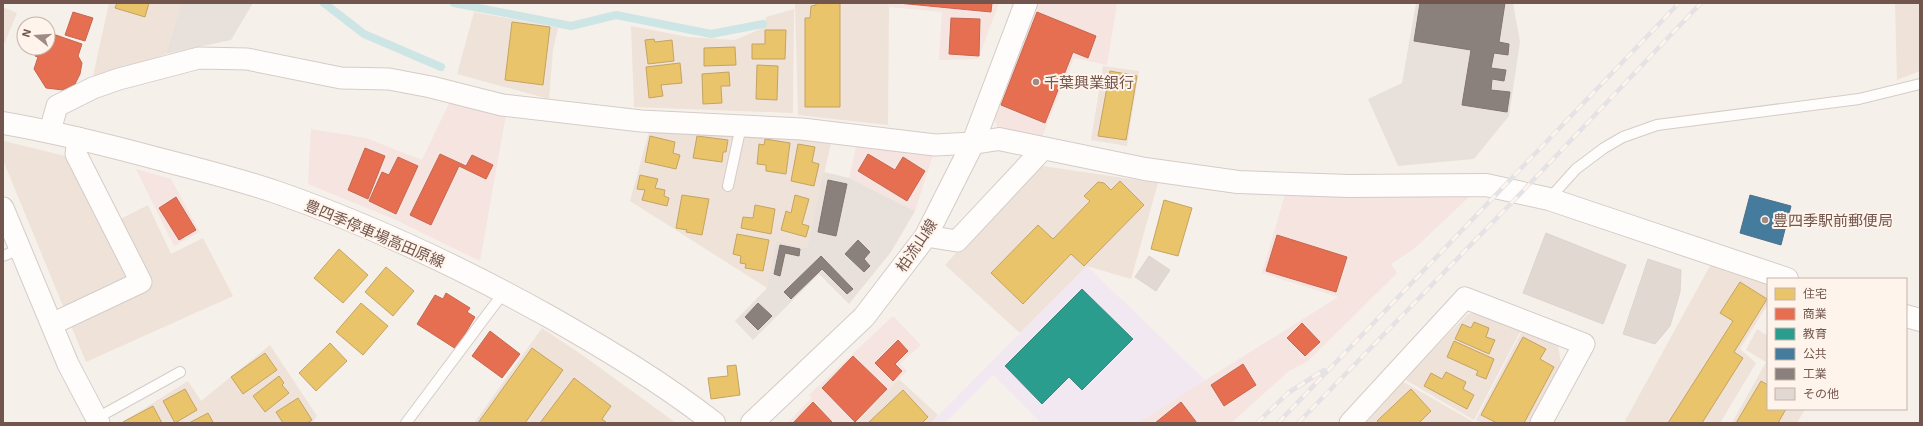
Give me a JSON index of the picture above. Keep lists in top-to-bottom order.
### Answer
{
  "streets": {
    "main road": ["豊四季停車場高田原線", "柏流山線"]
  },
  "places": ["千葉興業銀行", "豊四季駅前郵便局"],
  "legend": [
    "住宅",
    "商業",
    "教育",
    "公共",
    "工業",
    "その他"
  ],
  "north": "left"
}
